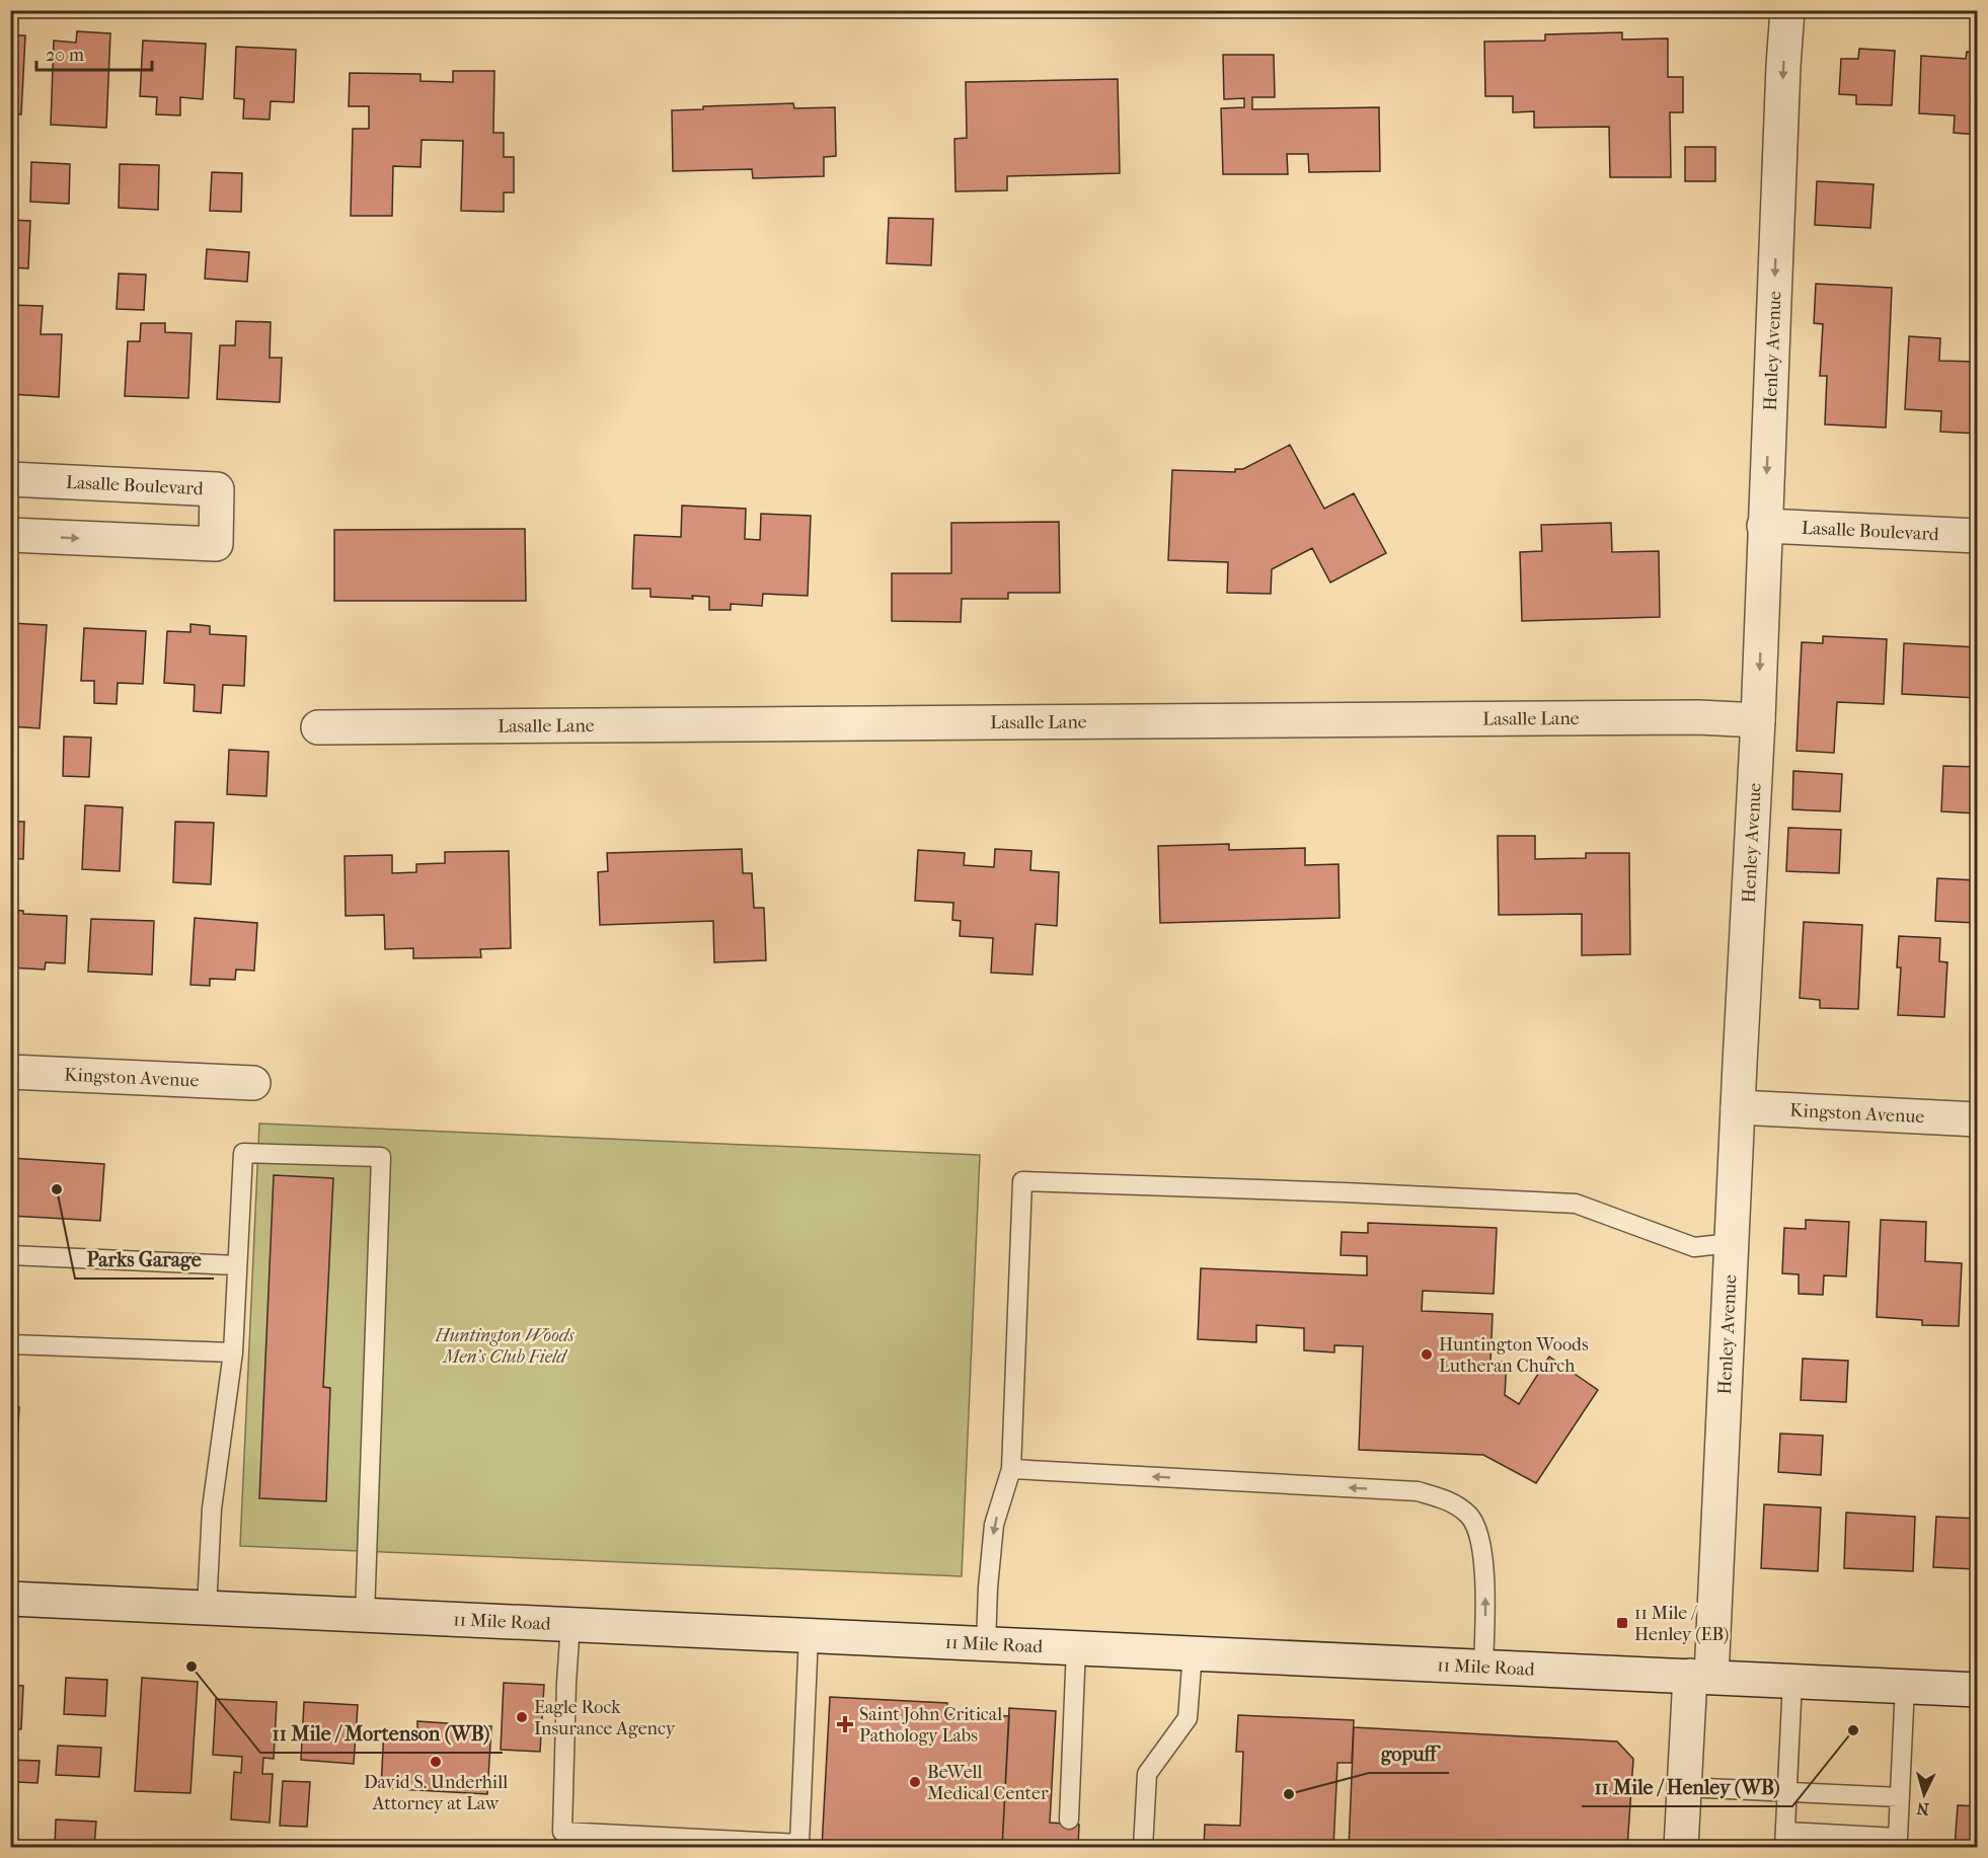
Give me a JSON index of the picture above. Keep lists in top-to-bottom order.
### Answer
{
  "streets": {
    "street": [
      "Henley Avenue",
      "Lasalle Boulevard",
      "Lasalle Lane",
      "Kingston Avenue",
      "11 Mile Road"
    ]
  },
  "crossings": [
    ["Henley Avenue", "Lasalle Boulevard"],
    ["Henley Avenue", "Lasalle Lane"],
    ["Henley Avenue", "Kingston Avenue"],
    ["Henley Avenue", "11 Mile Road"]
  ],
  "one_way": ["Henley Avenue"],
  "parks": ["Huntington Woods Men's Club Field"],
  "places": {
    "other": [
      "Parks Garage",
      "Huntington Woods Lutheran Church",
      "11 Mile / Mortenson (WB)",
      "Eagle Rock Insurance Agency",
      "11 Mile / Henley (WB)",
      "David S. Underhill Attorney at Law",
      "BeWell Medical Center",
      "gopuff"
    ],
    "transit": ["11 Mile / Henley (EB)"],
    "health": ["Saint John Critical Pathology Labs"]
  },
  "scale_bar": "20 m",
  "north": "bottom"
}
